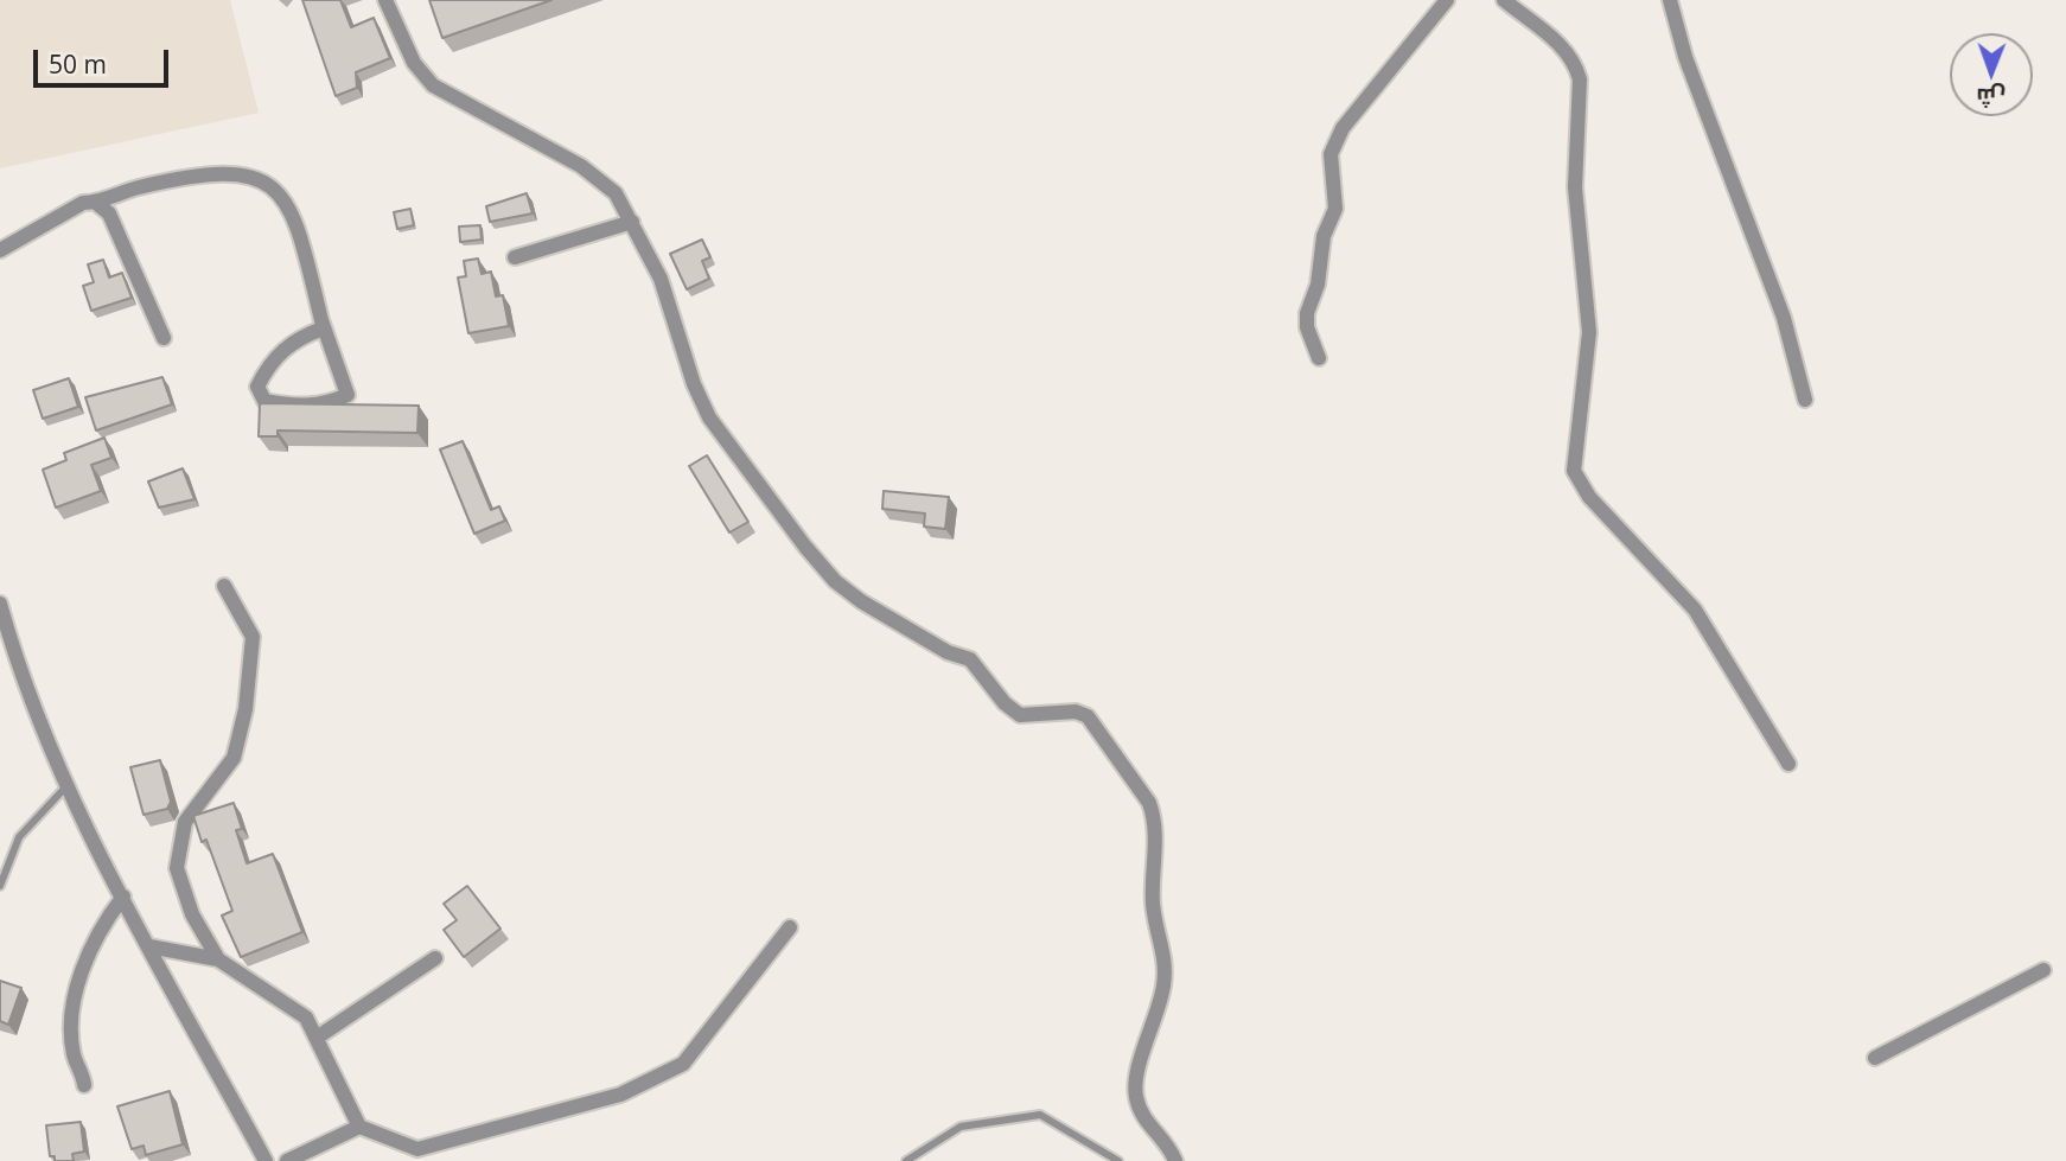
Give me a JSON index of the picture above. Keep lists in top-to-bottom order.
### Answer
{
  "scale_bar": "50 m",
  "north": "bottom"
}
